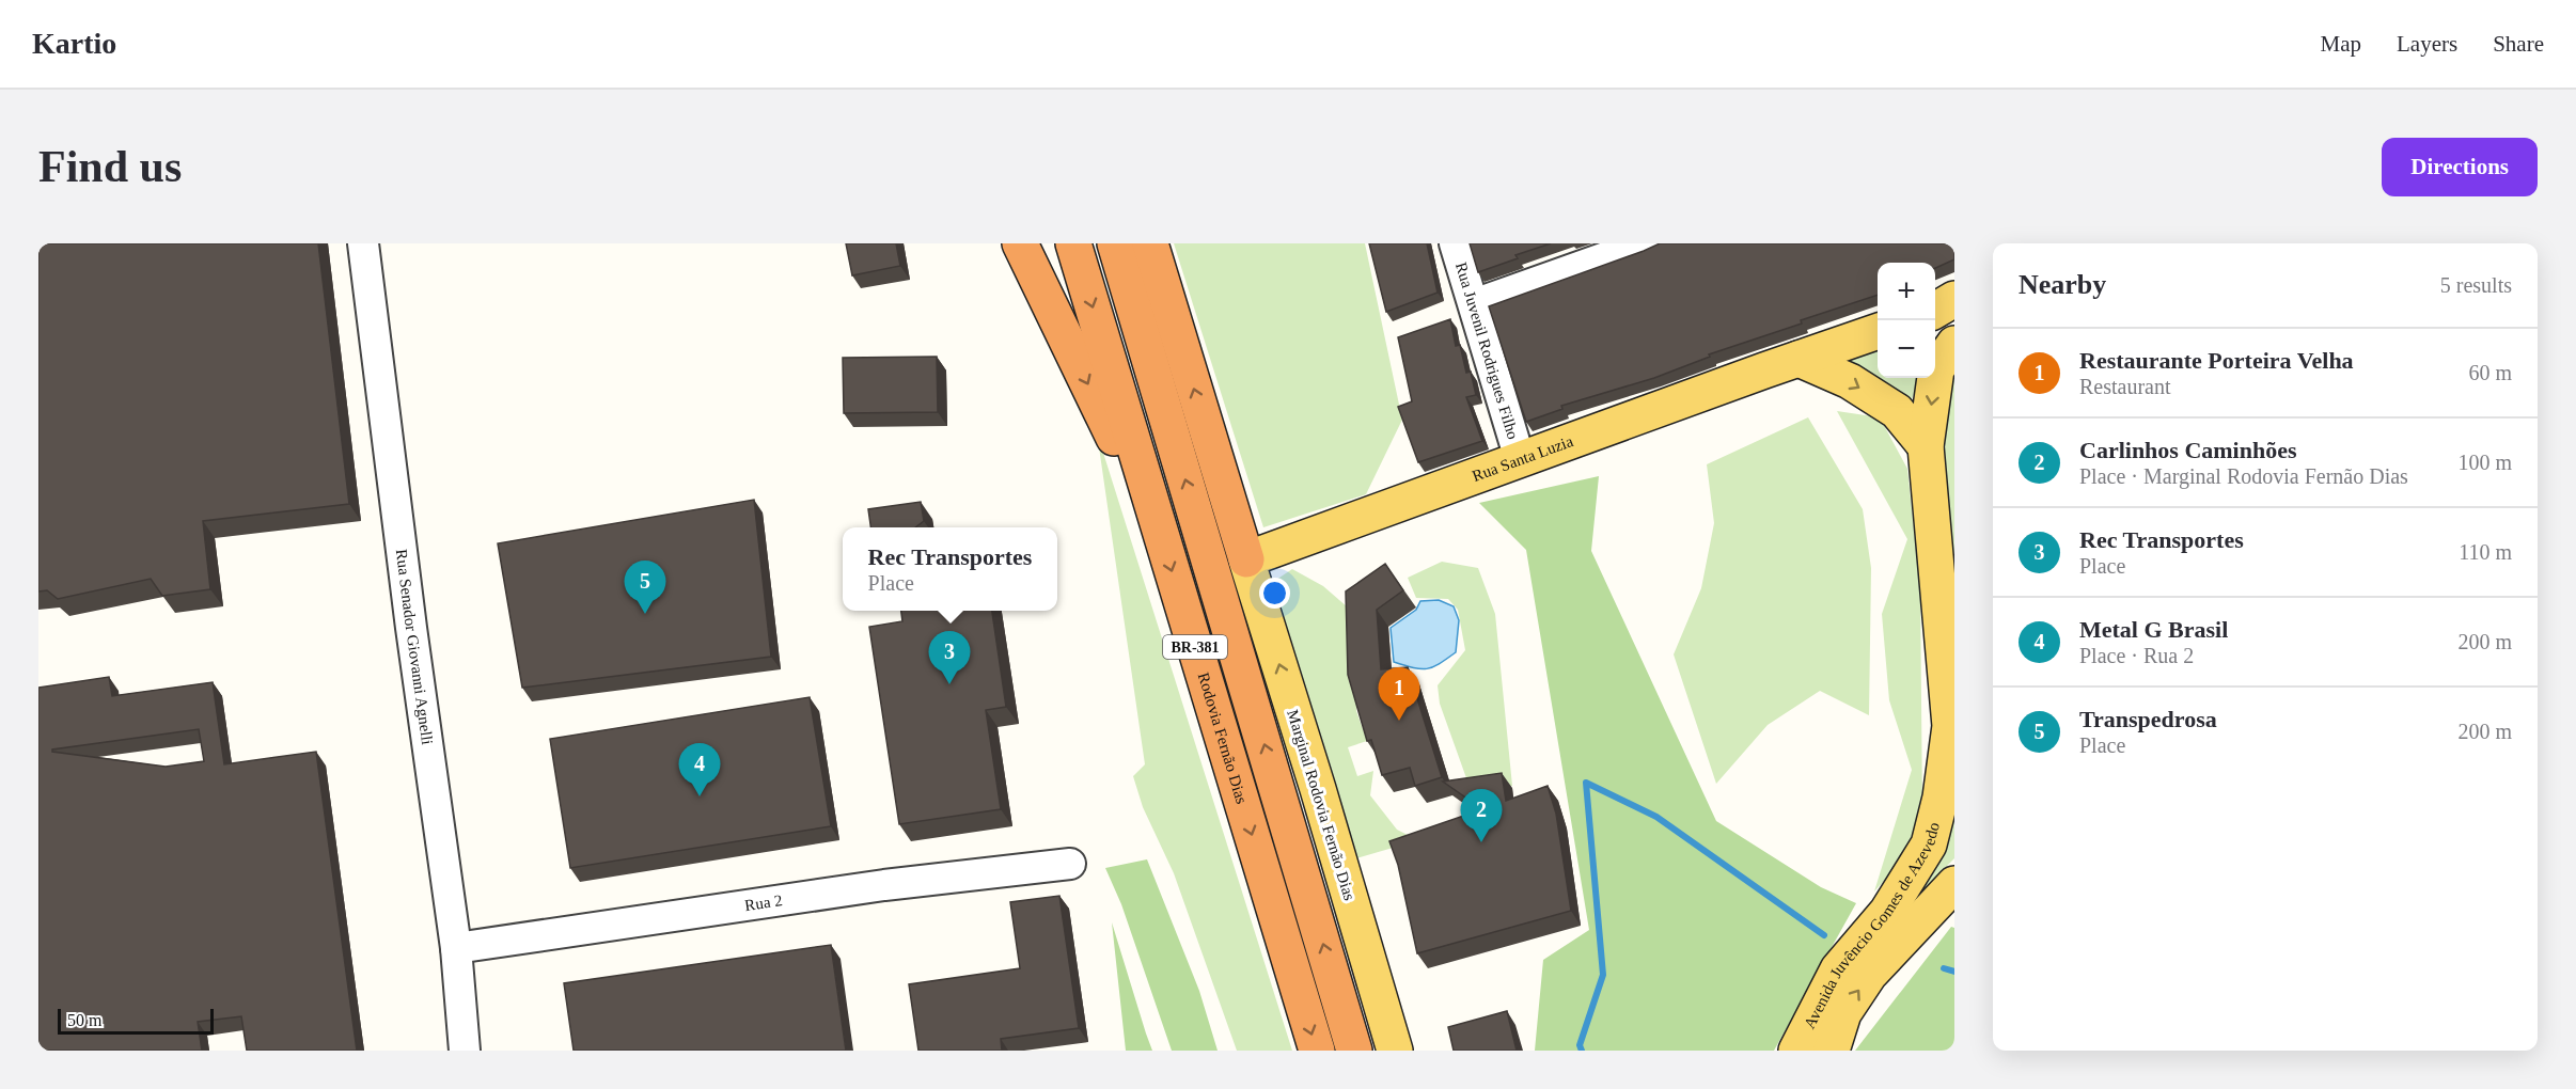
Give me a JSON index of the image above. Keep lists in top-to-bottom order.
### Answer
{
  "streets": {
    "highway": ["BR-381", "Rodovia Fernão Dias"],
    "main road": ["Rua Santa Luzia", "Marginal Rodovia Fernão Dias", "Avenida Juvêncio Gomes de Azevedo"],
    "street": ["Rua Juvenil Rodrigues Filho", "Rua Senador Giovanni Agnelli", "Rua 2"]
  },
  "crossings": [
    ["Rua Juvenil Rodrigues Filho", "Rua Santa Luzia"],
    ["Rua Santa Luzia", "Marginal Rodovia Fernão Dias"],
    ["Rua Senador Giovanni Agnelli", "Rua 2"]
  ],
  "one_way": ["Marginal Rodovia Fernão Dias"],
  "scale_bar": "50 m",
  "page": {
    "header": "Kartio",
    "nav": ["Map", "Layers", "Share"],
    "buttons": "Directions",
    "title": "Find us",
    "heading": ["Nearby", "5 results"],
    "map_buttons": ["+", "−"],
    "list": [
      {
        "mark": "1",
        "name": "Restaurante Porteira Velha",
        "note": "Restaurant",
        "value": "60 m"
      },
      {
        "mark": "2",
        "name": "Carlinhos Caminhões",
        "note": "Place · Marginal Rodovia Fernão Dias",
        "value": "100 m"
      },
      {
        "mark": "3",
        "name": "Rec Transportes",
        "note": "Place",
        "value": "110 m"
      },
      {
        "mark": "4",
        "name": "Metal G Brasil",
        "note": "Place · Rua 2",
        "value": "200 m"
      },
      {
        "mark": "5",
        "name": "Transpedrosa",
        "note": "Place",
        "value": "200 m"
      }
    ],
    "popup": ["Rec Transportes", "Place"],
    "pins": [
      "5",
      "3",
      "1",
      "4",
      "2"
    ],
    "scale": "50 m"
  }
}
